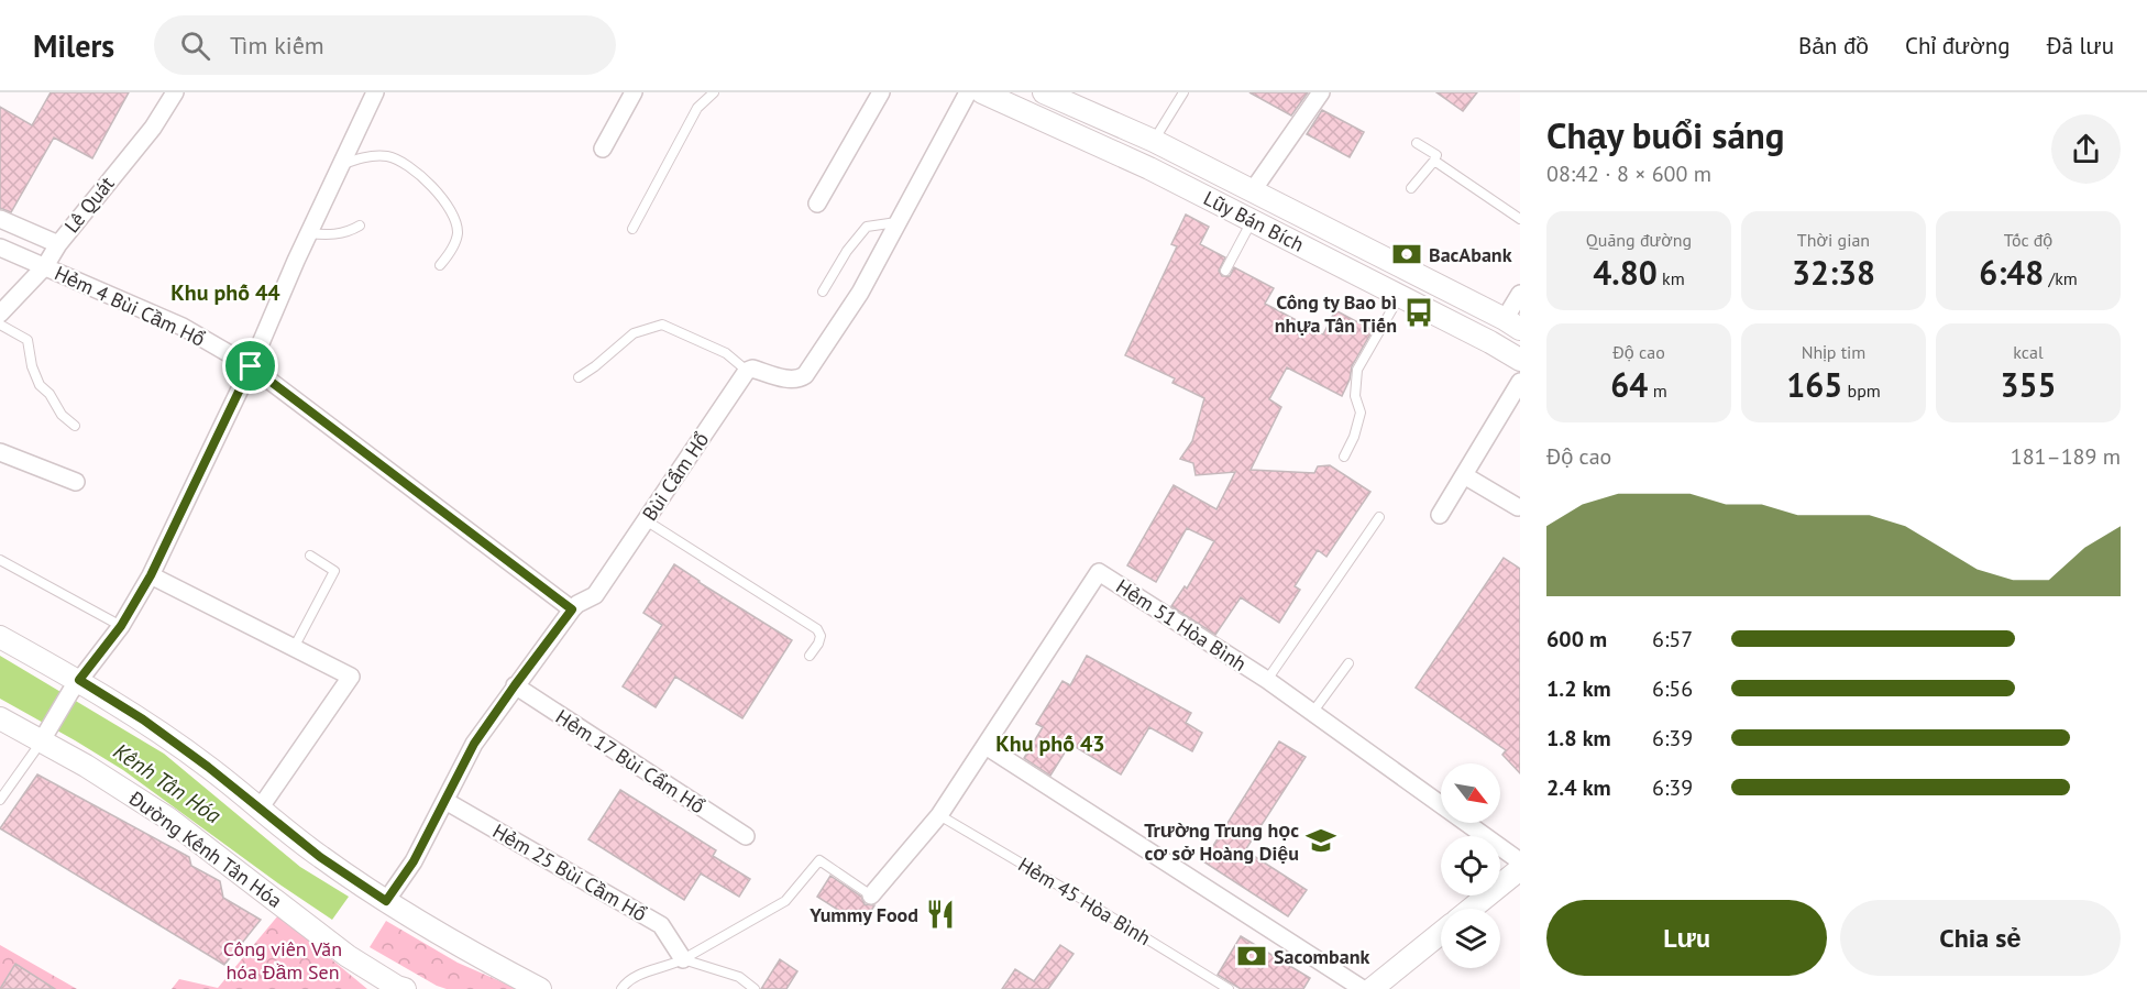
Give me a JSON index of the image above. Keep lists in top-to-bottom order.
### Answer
{
  "streets": {
    "main road": ["Lũy Bán Bích", "Đường Kênh Tân Hóa"],
    "street": [
      "Lê Quát",
      "Hẻm 4 Bùi Cầm Hổ",
      "Bùi Cẩm Hổ",
      "Hẻm 51 Hòa Bình",
      "Hẻm 17 Bùi Cẩm Hổ",
      "Hẻm 25 Bùi Cầm Hổ"
    ],
    "lane": ["Hẻm 45 Hòa Bình"]
  },
  "crossings": [
    ["Lê Quát", "Hẻm 4 Bùi Cầm Hổ"],
    ["Hẻm 4 Bùi Cầm Hổ", "Bùi Cẩm Hổ"],
    ["Bùi Cẩm Hổ", "Hẻm 17 Bùi Cẩm Hổ"],
    ["Bùi Cẩm Hổ", "Hẻm 25 Bùi Cầm Hổ"],
    ["Hẻm 51 Hòa Bình", "Hẻm 45 Hòa Bình"]
  ],
  "districts": ["Khu phố 44", "Khu phố 43"],
  "water": ["Kênh Tân Hóa"],
  "parks": ["Công viên Văn hóa Đầm Sen"],
  "places": {
    "bank": ["BacAbank", "Sacombank"],
    "bus stop": ["Công ty Bao bì nhựa Tân Tiến"],
    "school or university": ["Trường Trung học cơ sở Hoàng Diệu"],
    "restaurant": ["Yummy Food"]
  },
  "north": "bottom right",
  "page": {
    "header": "Milers",
    "search": "Tìm kiếm",
    "nav": ["Bản đồ", "Chỉ đường", "Đã lưu"],
    "heading": ["Chạy buổi sáng", "08:42 · 8 × 600 m"],
    "stats": [
      ["Quãng đường", "4.80 km"],
      ["Thời gian", "32:38"],
      ["Tốc độ", "6:48 /km"],
      ["Độ cao", "64 m"],
      ["Nhịp tim", "165 bpm"],
      ["kcal", "355"]
    ],
    "chart": ["Độ cao", "181–189 m"],
    "list": [
      {
        "name": "600 m",
        "note": "6:57"
      },
      {
        "name": "1.2 km",
        "note": "6:56"
      },
      {
        "name": "1.8 km",
        "note": "6:39"
      },
      {
        "name": "2.4 km",
        "note": "6:39"
      }
    ],
    "buttons": ["Lưu", "Chia sẻ"]
  }
}
